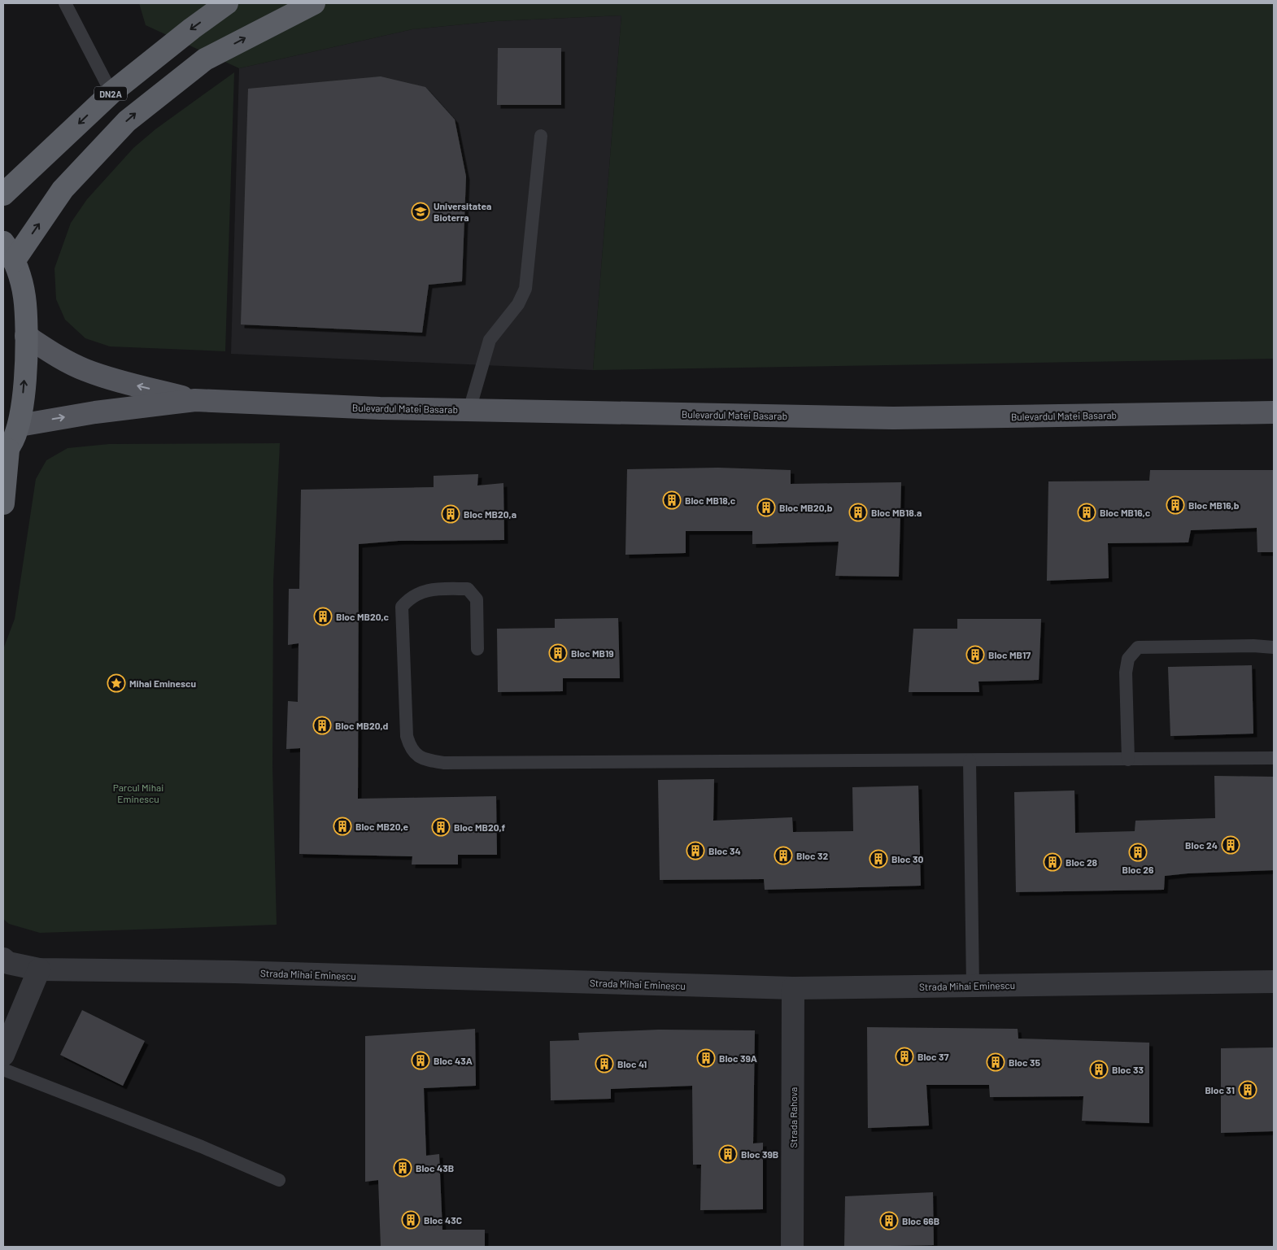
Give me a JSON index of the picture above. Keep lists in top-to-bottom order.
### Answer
{
  "streets": {
    "highway": ["DN2A"],
    "main road": ["Bulevardul Matei Basarab"],
    "street": ["Strada Mihai Eminescu", "Strada Rahova"]
  },
  "crossings": [
    ["Strada Mihai Eminescu", "Strada Rahova"]
  ],
  "parks": ["Parcul Mihai Eminescu"],
  "places": {
    "school or university": ["Universitatea Bioterra"],
    "building": [
      "Bloc MB18,c",
      "Bloc MB16,b",
      "Bloc MB20,b",
      "Bloc MB18.a",
      "Bloc MB16,c",
      "Bloc MB20,a",
      "Bloc MB20,c",
      "Bloc MB19",
      "Bloc MB17",
      "Bloc MB20,d",
      "Bloc MB20,e",
      "Bloc MB20,f",
      "Bloc 24",
      "Bloc 34",
      "Bloc 26",
      "Bloc 32",
      "Bloc 30",
      "Bloc 28",
      "Bloc 37",
      "Bloc 39A",
      "Bloc 43A",
      "Bloc 35",
      "Bloc 41",
      "Bloc 33",
      "Bloc 31",
      "Bloc 39B",
      "Bloc 43B",
      "Bloc 43C",
      "Bloc 66B"
    ],
    "place": ["Mihai Eminescu"]
  }
}
